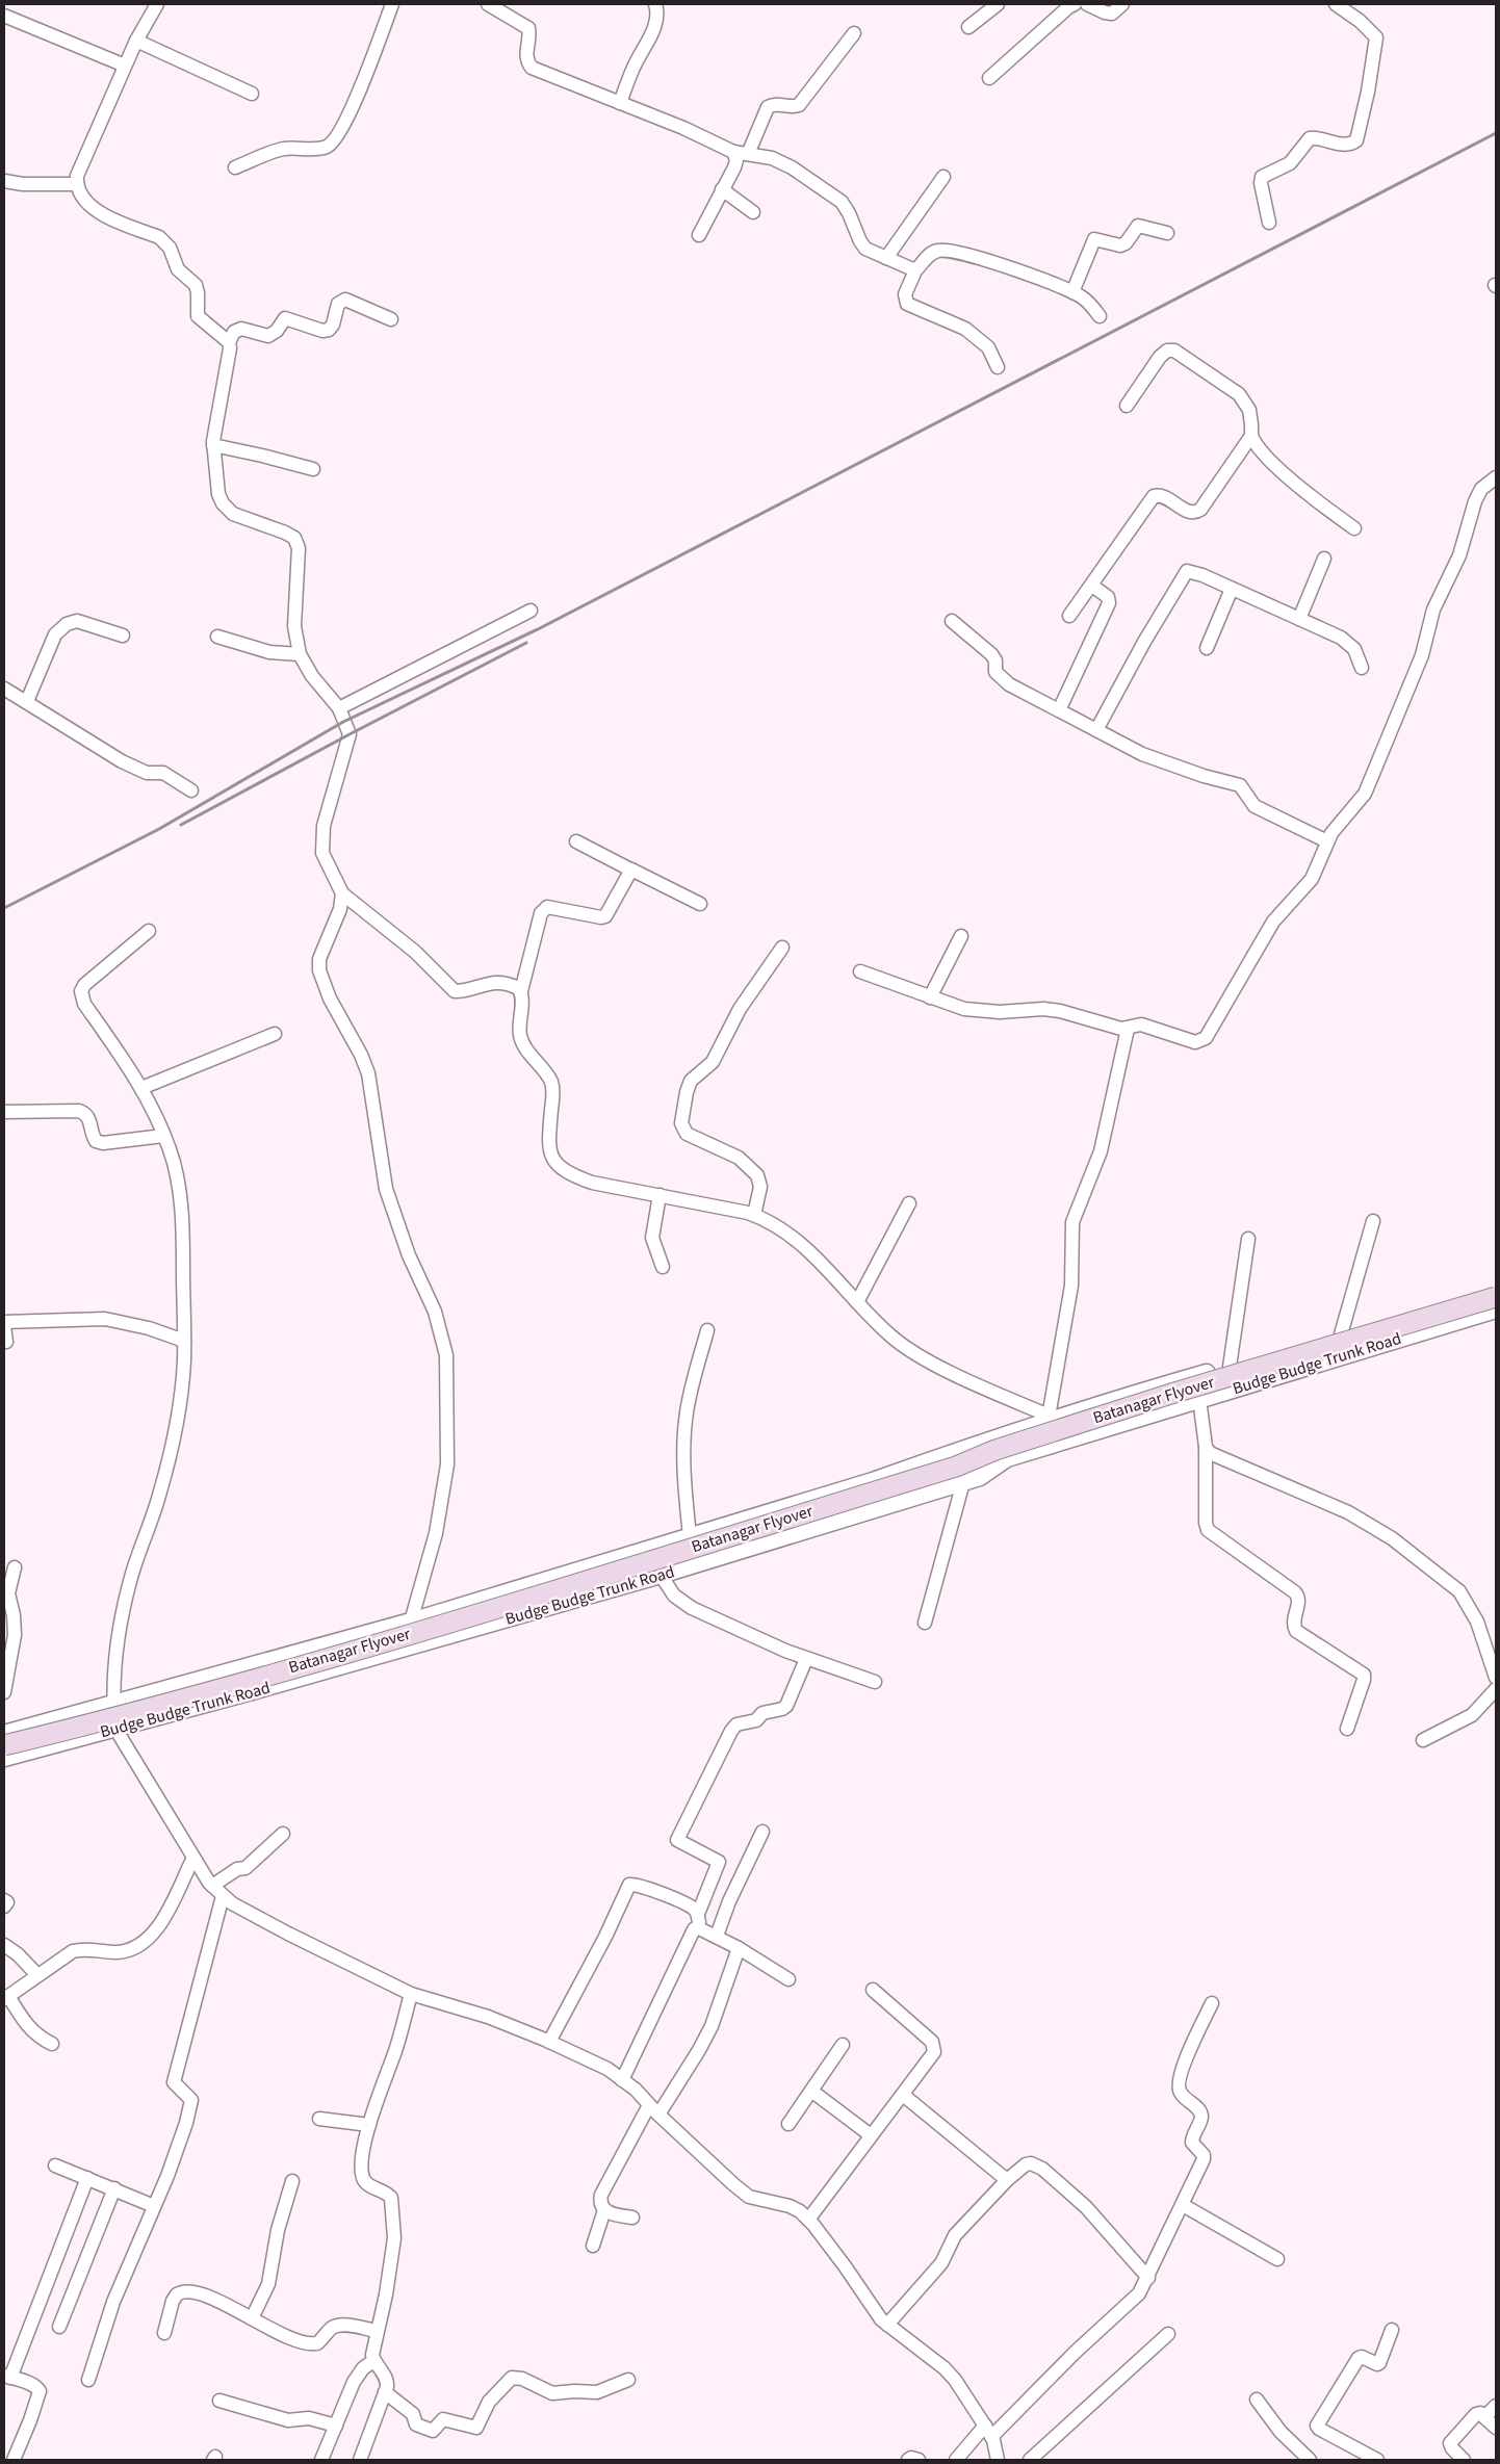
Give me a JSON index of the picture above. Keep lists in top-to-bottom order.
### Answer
{
  "streets": {
    "main road": ["Batanagar Flyover"],
    "street": ["Budge Budge Trunk Road"]
  }
}
